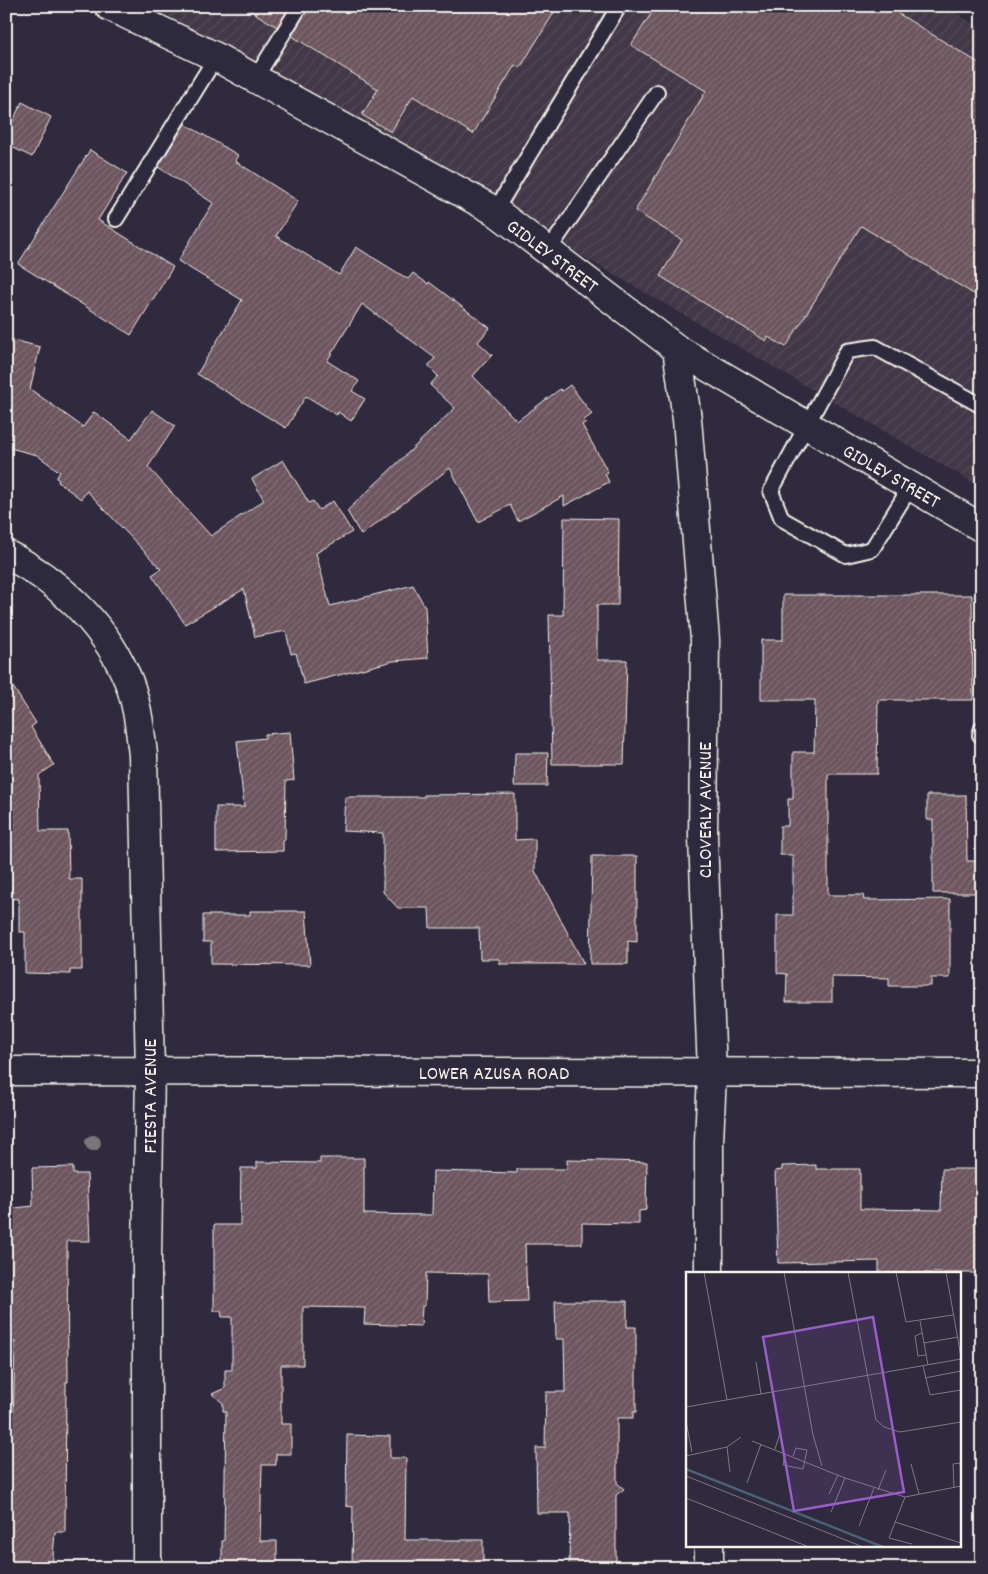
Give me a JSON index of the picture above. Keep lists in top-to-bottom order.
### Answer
{
  "streets": {
    "street": [
      "GIDLEY STREET",
      "CLOVERLY AVENUE",
      "LOWER AZUSA ROAD",
      "FIESTA AVENUE"
    ]
  },
  "crossings": [
    ["GIDLEY STREET", "CLOVERLY AVENUE"],
    ["CLOVERLY AVENUE", "LOWER AZUSA ROAD"],
    ["LOWER AZUSA ROAD", "FIESTA AVENUE"]
  ]
}
